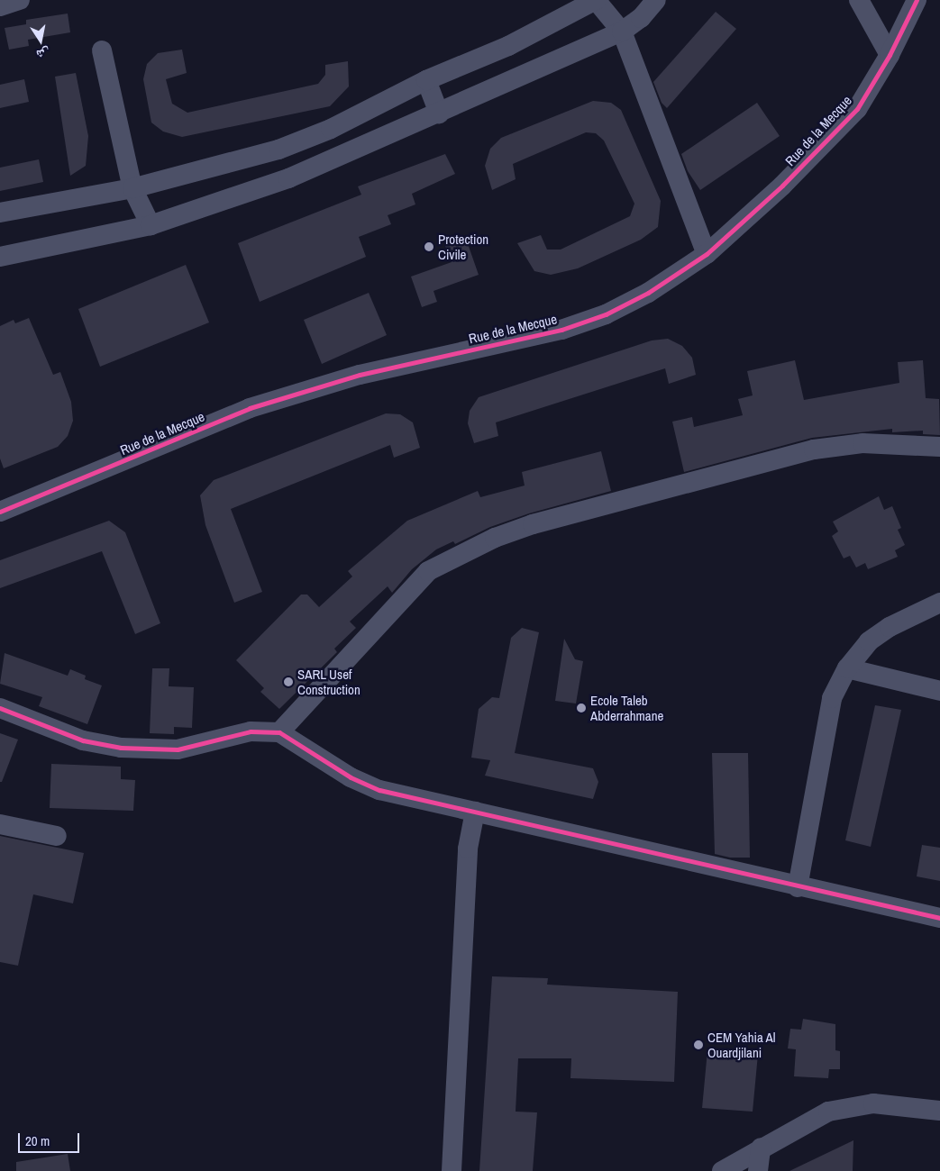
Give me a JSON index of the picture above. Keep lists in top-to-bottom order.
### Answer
{
  "streets": {
    "street": ["Rue de la Mecque"]
  },
  "places": [
    "Protection Civile",
    "SARL Usef Construction",
    "Ecole Taleb Abderrahmane",
    "CEM Yahia Al Ouardjilani"
  ],
  "scale_bar": "20 m",
  "north": "bottom"
}
